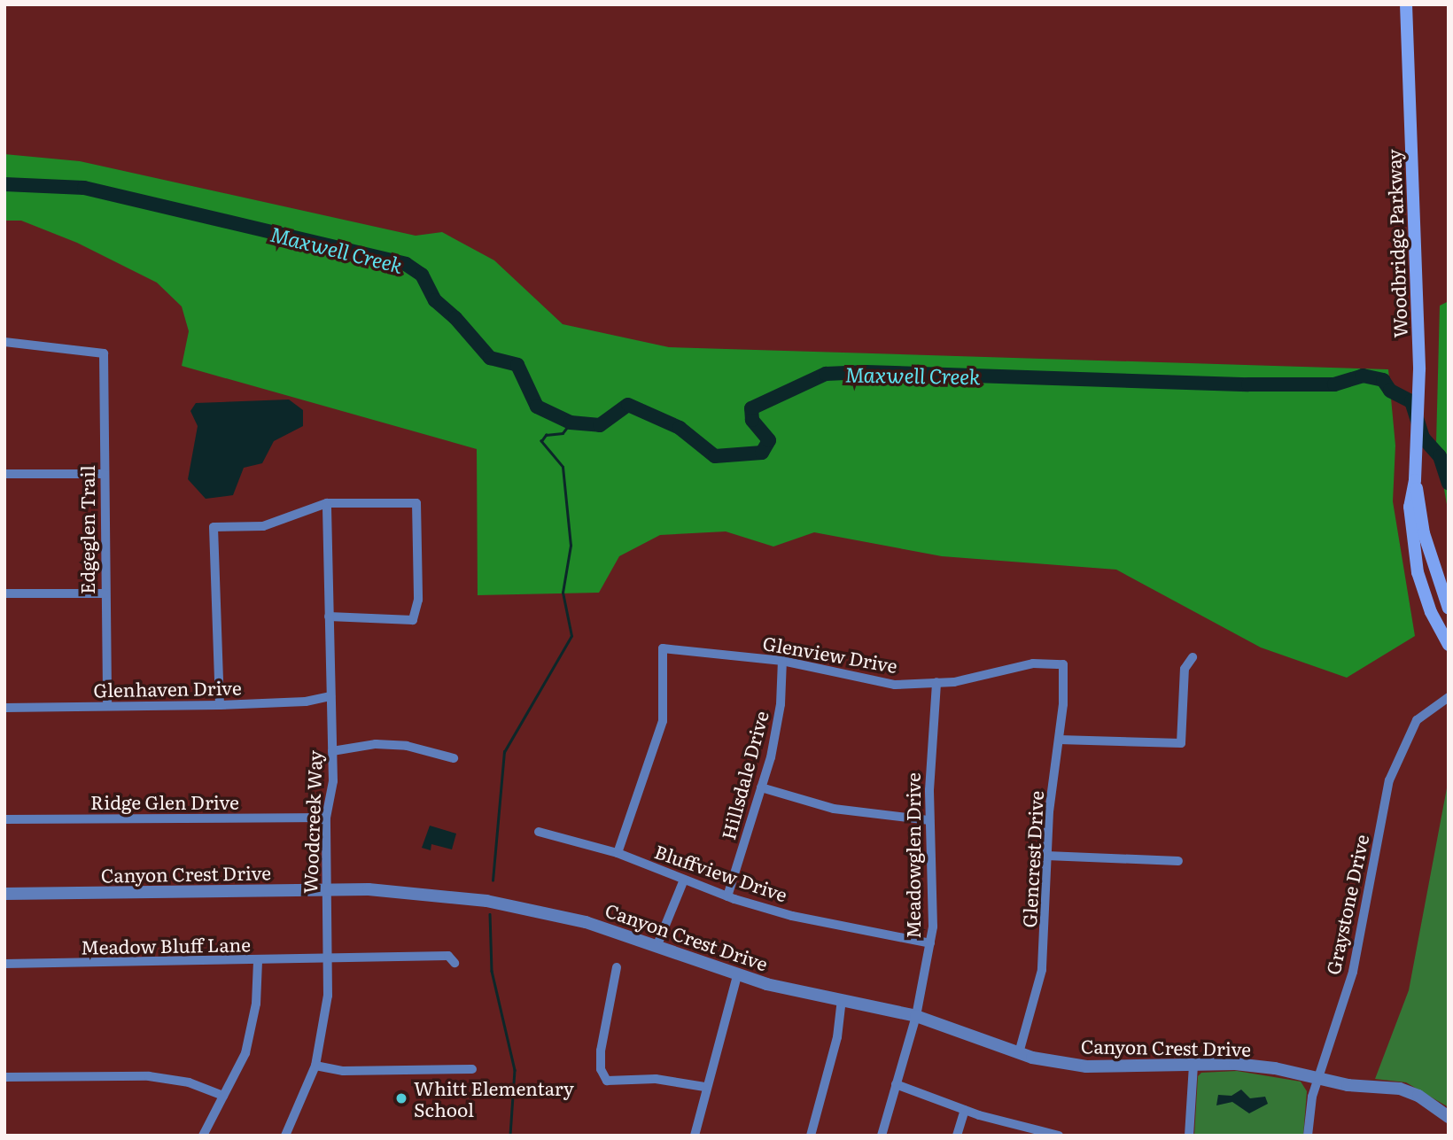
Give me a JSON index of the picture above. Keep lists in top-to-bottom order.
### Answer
{
  "streets": {
    "main road": ["Woodbridge Parkway"],
    "street": [
      "Edgeglen Trail",
      "Glenview Drive",
      "Glenhaven Drive",
      "Hillsdale Drive",
      "Ridge Glen Drive",
      "Woodcreek Way",
      "Meadowglen Drive",
      "Glencrest Drive",
      "Bluffview Drive",
      "Canyon Crest Drive",
      "Graystone Drive",
      "Meadow Bluff Lane"
    ]
  },
  "crossings": [
    ["Edgeglen Trail", "Glenhaven Drive"],
    ["Glenview Drive", "Hillsdale Drive"],
    ["Glenview Drive", "Meadowglen Drive"],
    ["Glenview Drive", "Glencrest Drive"],
    ["Glenview Drive", "Bluffview Drive"],
    ["Glenhaven Drive", "Woodcreek Way"],
    ["Hillsdale Drive", "Bluffview Drive"],
    ["Ridge Glen Drive", "Woodcreek Way"],
    ["Woodcreek Way", "Canyon Crest Drive"],
    ["Woodcreek Way", "Meadow Bluff Lane"],
    ["Meadowglen Drive", "Bluffview Drive"],
    ["Meadowglen Drive", "Canyon Crest Drive"],
    ["Glencrest Drive", "Canyon Crest Drive"],
    ["Canyon Crest Drive", "Graystone Drive"]
  ],
  "water": ["Maxwell Creek"],
  "places": ["Whitt Elementary School"]
}
